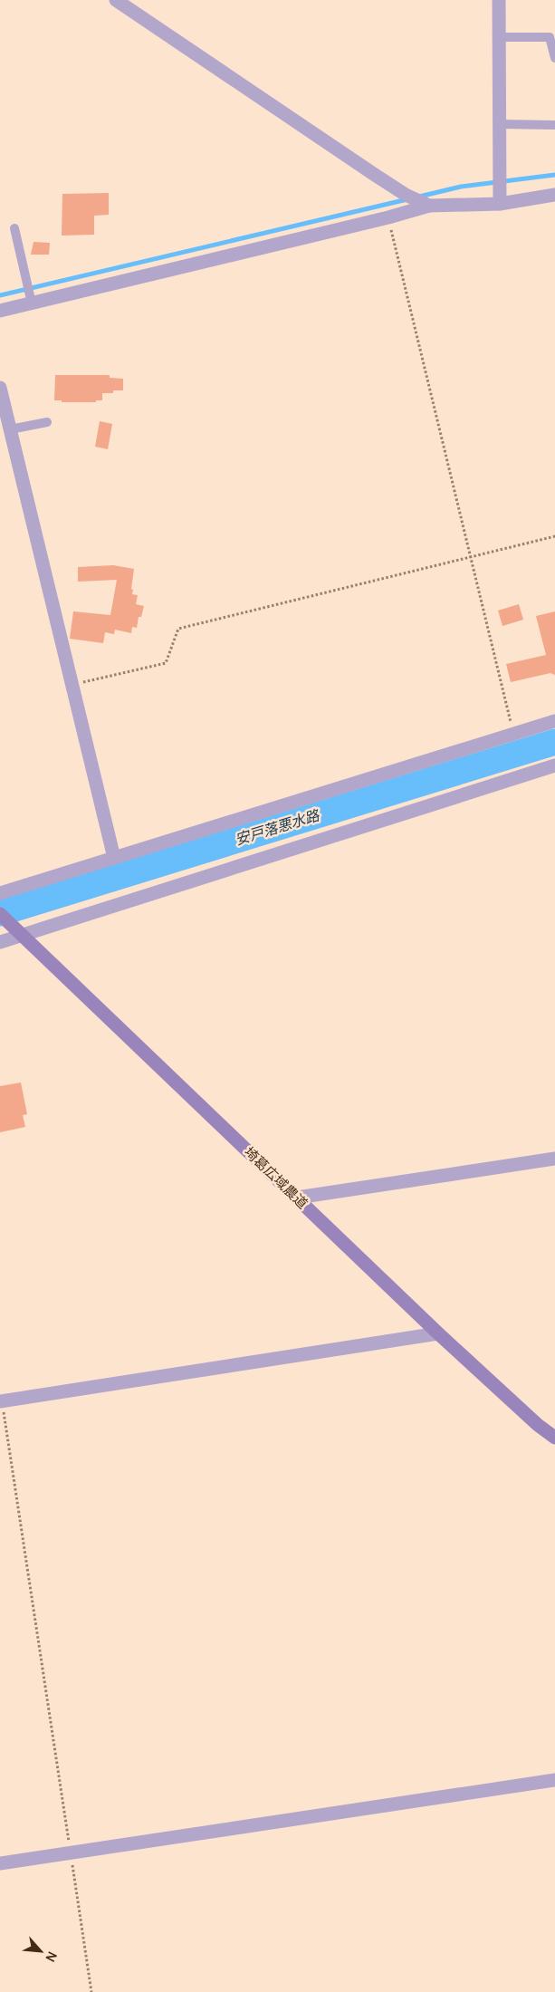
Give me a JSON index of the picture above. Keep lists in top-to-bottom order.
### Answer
{
  "streets": {
    "street": ["埼葛広域農道"]
  },
  "water": ["安戸落悪水路"],
  "north": "bottom right"
}
